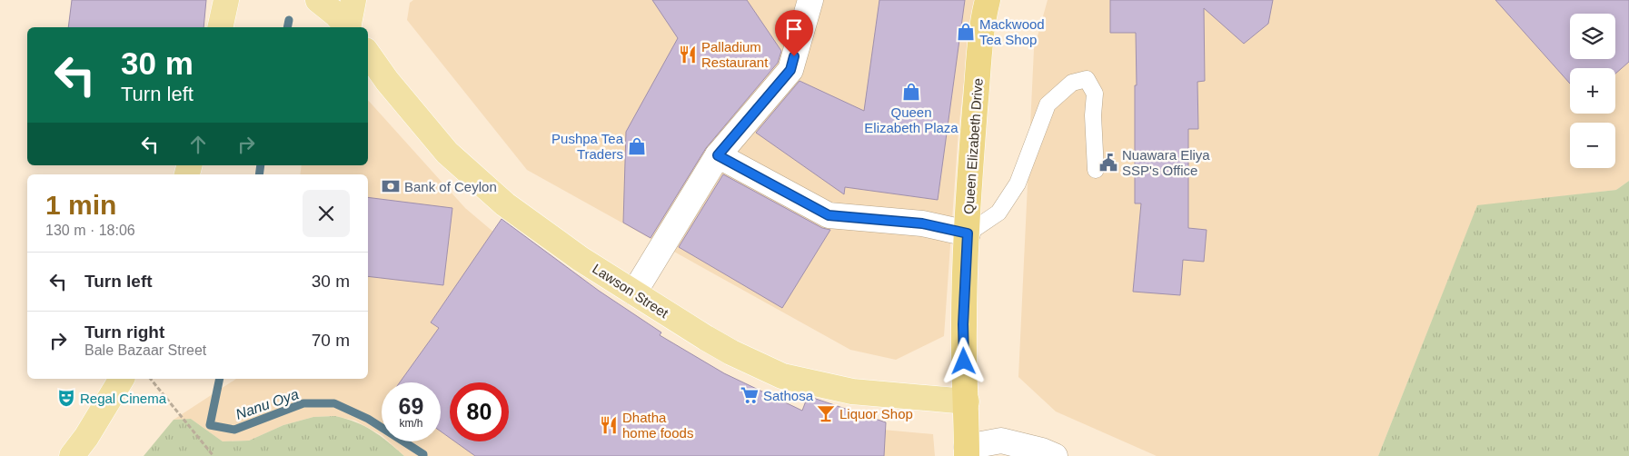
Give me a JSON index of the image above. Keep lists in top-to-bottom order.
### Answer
{
  "streets": {
    "highway": ["Queen Elizabeth Drive"],
    "main road": ["Lawson Street"]
  },
  "crossings": [
    ["Queen Elizabeth Drive", "Lawson Street"]
  ],
  "water": ["Nanu Oya"],
  "places": {
    "shop": ["Mackwood Tea Shop", "Queen Elizabeth Plaza", "Pushpa Tea Traders"],
    "restaurant": ["Palladium Restaurant", "Dhatha home foods"],
    "public building": ["Nuawara Eliya SSP's Office"],
    "bank": ["Bank of Ceylon"],
    "supermarket": ["Sathosa"],
    "theatre": ["Regal Cinema"],
    "bar": ["Liquor Shop"]
  },
  "page": {
    "map_buttons": ["+", "−"],
    "turn": ["30 m", "Turn left"],
    "heading": ["1 min", "130 m · 18:06"],
    "list": [
      {
        "name": "Turn left",
        "value": "30 m"
      },
      {
        "name": "Turn right",
        "note": "Bale Bazaar Street",
        "value": "70 m"
      }
    ],
    "speed": "69 km/h",
    "limit": "80"
  }
}
